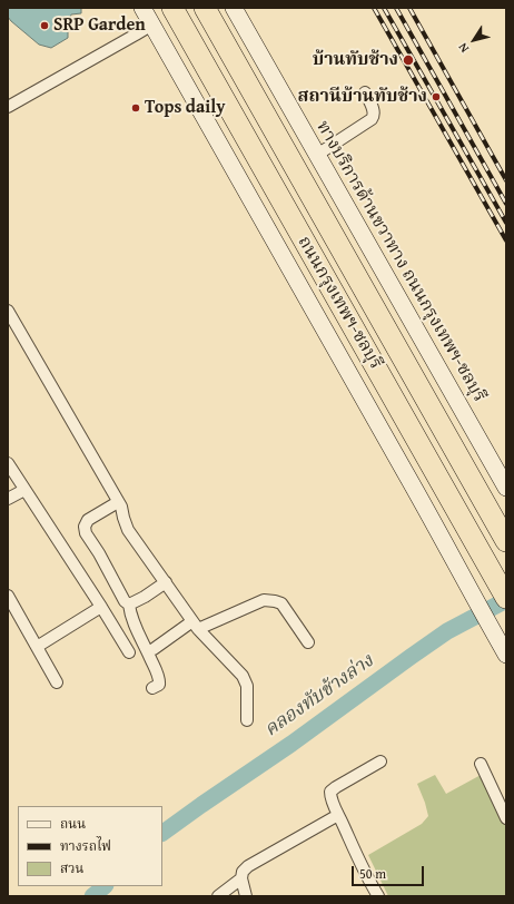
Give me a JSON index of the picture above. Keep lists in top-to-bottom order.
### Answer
{
  "streets": {
    "highway": ["ถนนกรุงเทพฯ-ชลบุรี"],
    "main road": ["ทางบริการด้านขวาทาง ถนนกรุงเทพฯ-ชลบุรี"]
  },
  "water": ["คลองทับช้างล่าง"],
  "places": [
    "SRP Garden",
    "บ้านทับช้าง",
    "สถานีบ้านทับช้าง",
    "Tops daily"
  ],
  "legend": ["ถนน", "ทางรถไฟ", "สวน"],
  "scale_bar": "50 m",
  "north": "bottom left"
}
